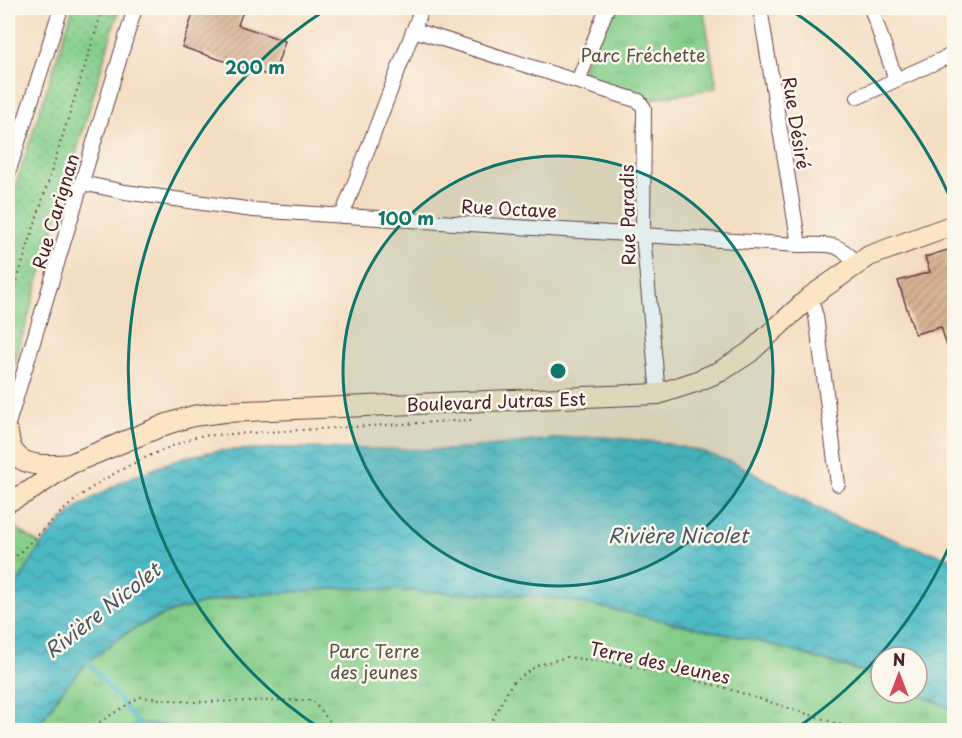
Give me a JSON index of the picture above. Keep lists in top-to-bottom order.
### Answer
{
  "streets": {
    "main road": ["Boulevard Jutras Est"],
    "street": [
      "Rue Désiré",
      "Rue Octave",
      "Rue Carignan",
      "Rue Paradis"
    ],
    "path": ["Terre des Jeunes"]
  },
  "crossings": [
    ["Rue Désiré", "Rue Octave"],
    ["Rue Octave", "Rue Carignan"],
    ["Rue Octave", "Rue Paradis"],
    ["Rue Octave", "Boulevard Jutras Est"],
    ["Rue Paradis", "Boulevard Jutras Est"]
  ],
  "water": ["Rivière Nicolet"],
  "parks": ["Parc Fréchette", "Parc Terre des jeunes"],
  "north": "top",
  "rings": ["200 m", "100 m"]
}
